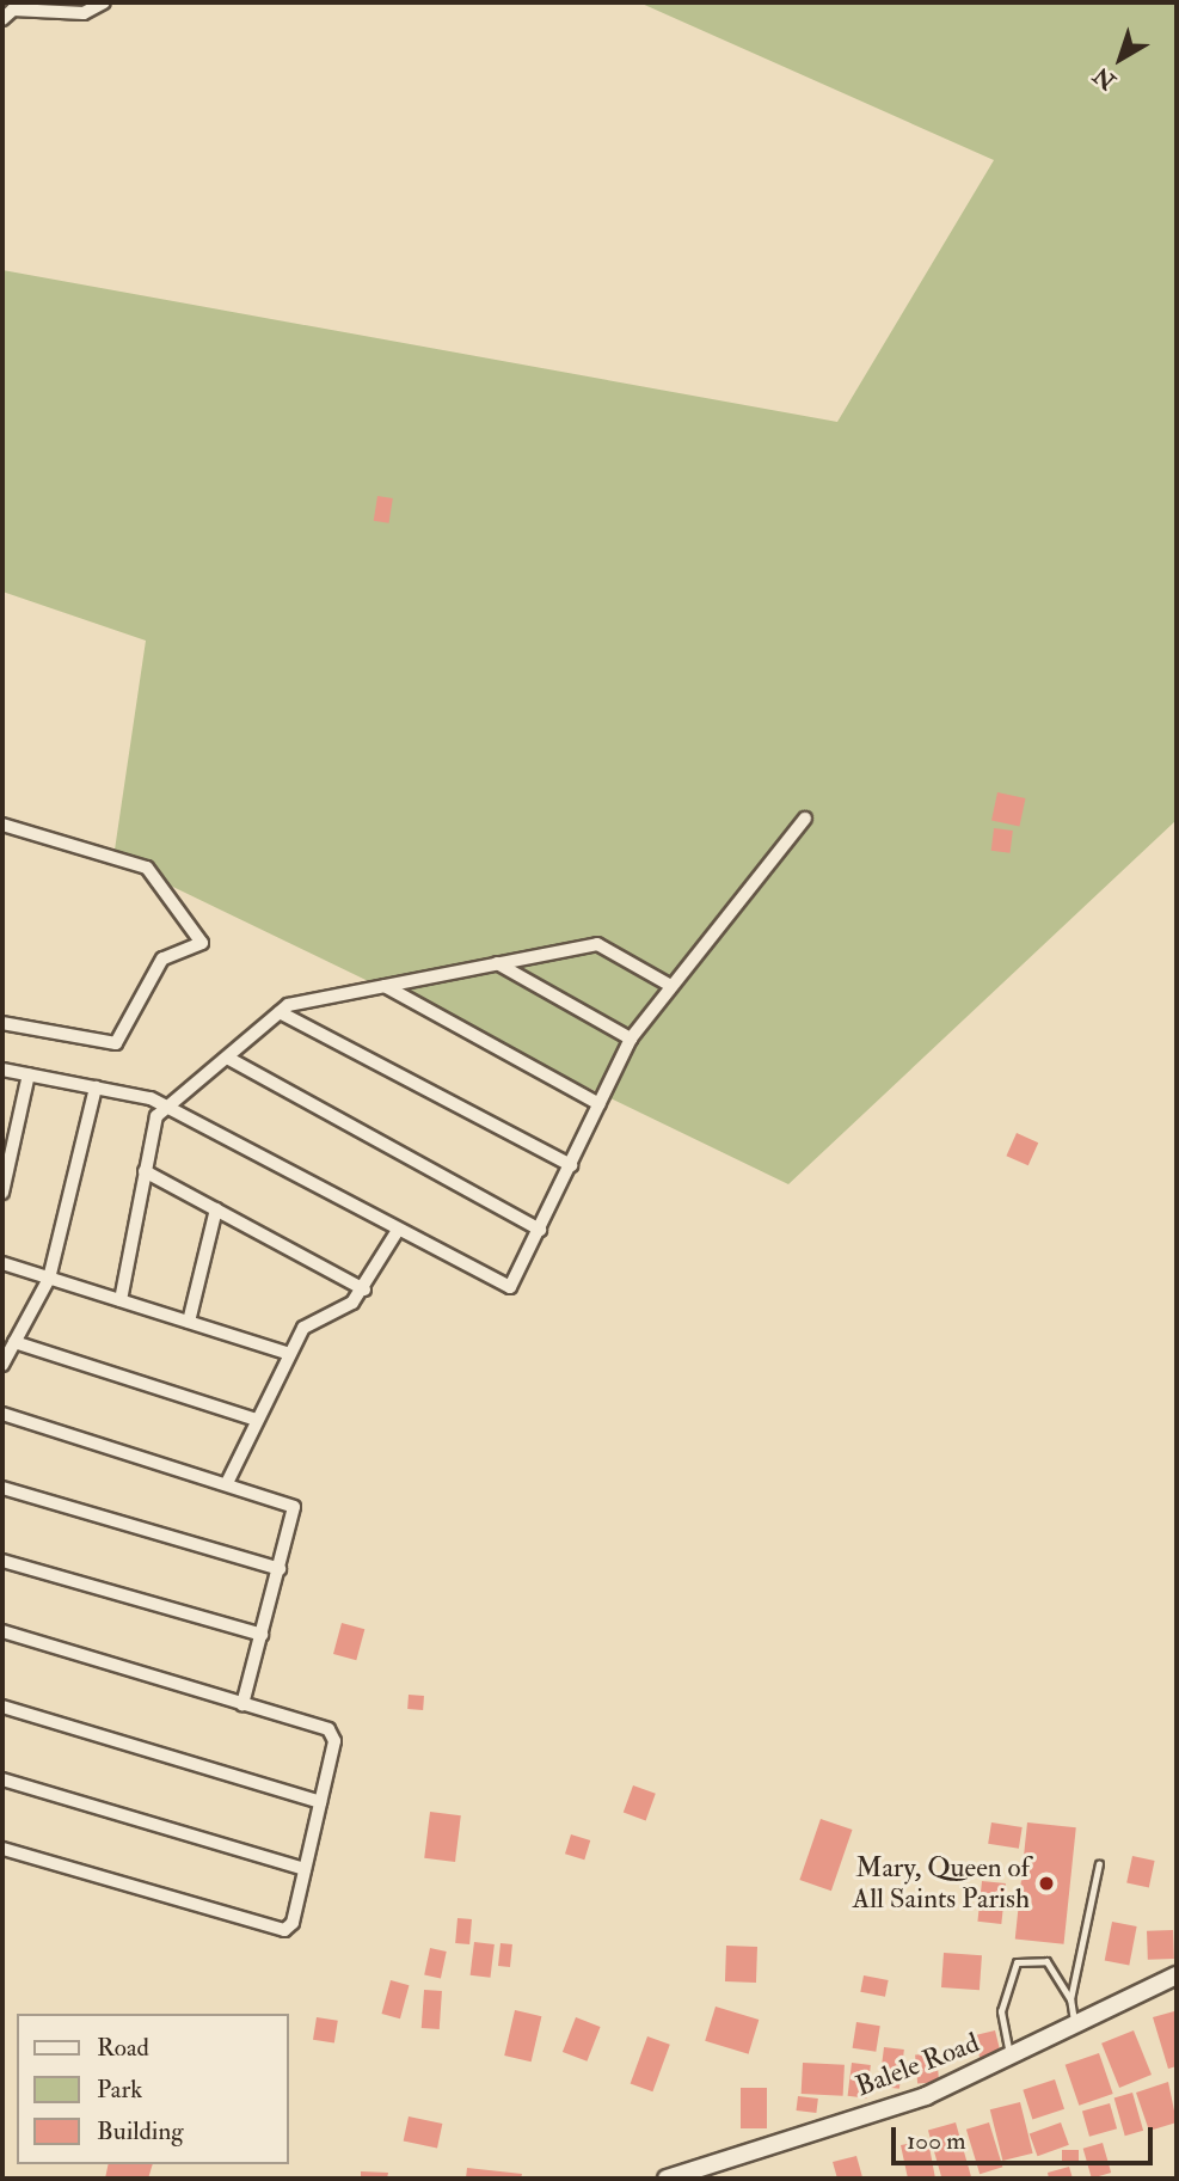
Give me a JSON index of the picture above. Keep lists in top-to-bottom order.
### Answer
{
  "streets": {
    "street": ["Balele Road"]
  },
  "places": ["Mary, Queen of All Saints Parish"],
  "legend": ["Road", "Park", "Building"],
  "scale_bar": "100 m",
  "north": "bottom left"
}
